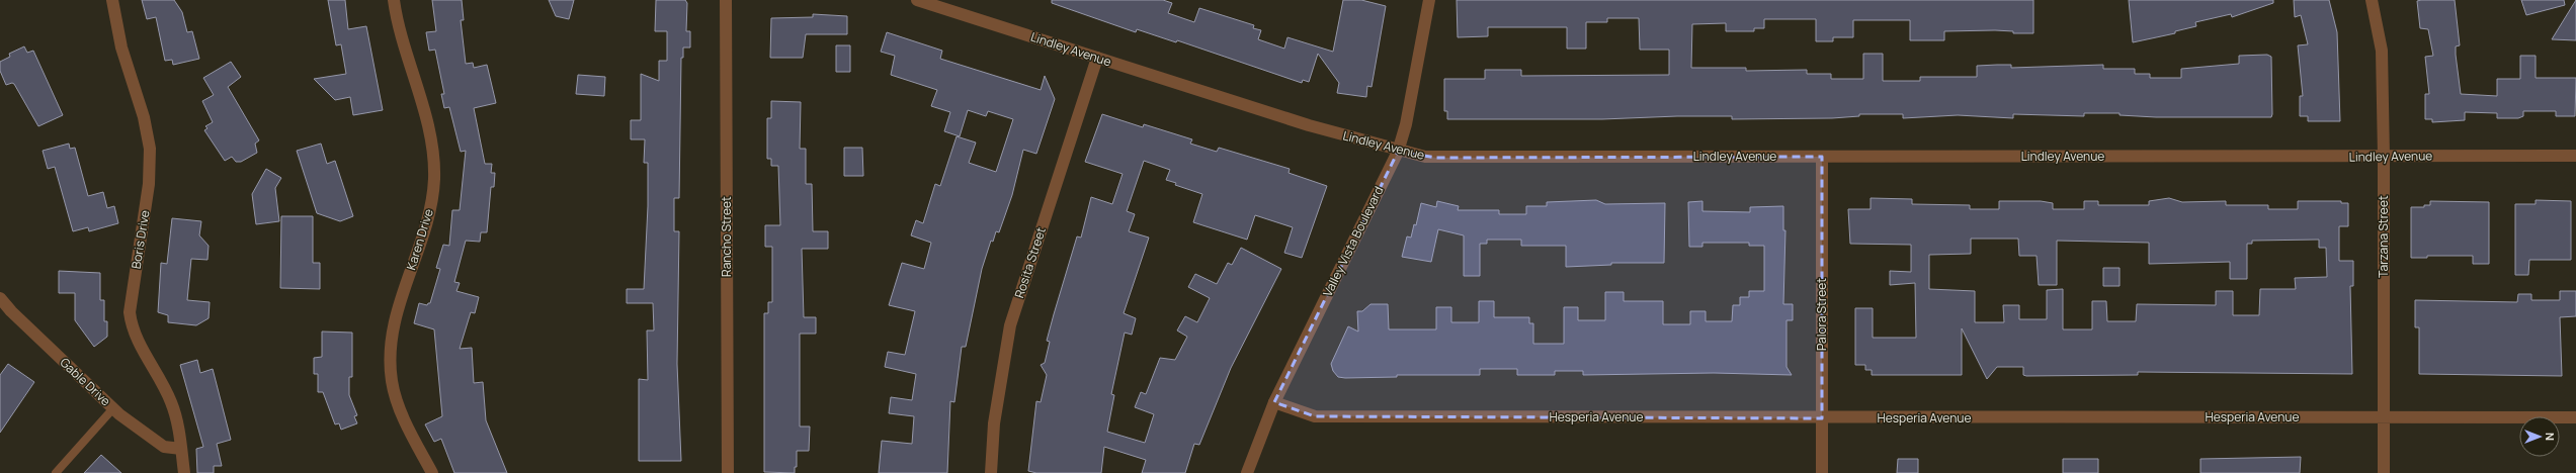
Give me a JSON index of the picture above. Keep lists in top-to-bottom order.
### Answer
{
  "streets": {
    "street": [
      "Lindley Avenue",
      "Rancho Street",
      "Tarzana Street",
      "Boris Drive",
      "Karen Drive",
      "Valley Vista Boulevard",
      "Rosita Street",
      "Palora Street",
      "Gable Drive",
      "Hesperia Avenue"
    ]
  },
  "crossings": [
    ["Lindley Avenue", "Tarzana Street"],
    ["Lindley Avenue", "Valley Vista Boulevard"],
    ["Lindley Avenue", "Rosita Street"],
    ["Lindley Avenue", "Palora Street"],
    ["Tarzana Street", "Hesperia Avenue"],
    ["Boris Drive", "Gable Drive"],
    ["Valley Vista Boulevard", "Hesperia Avenue"],
    ["Palora Street", "Hesperia Avenue"]
  ],
  "north": "right"
}
